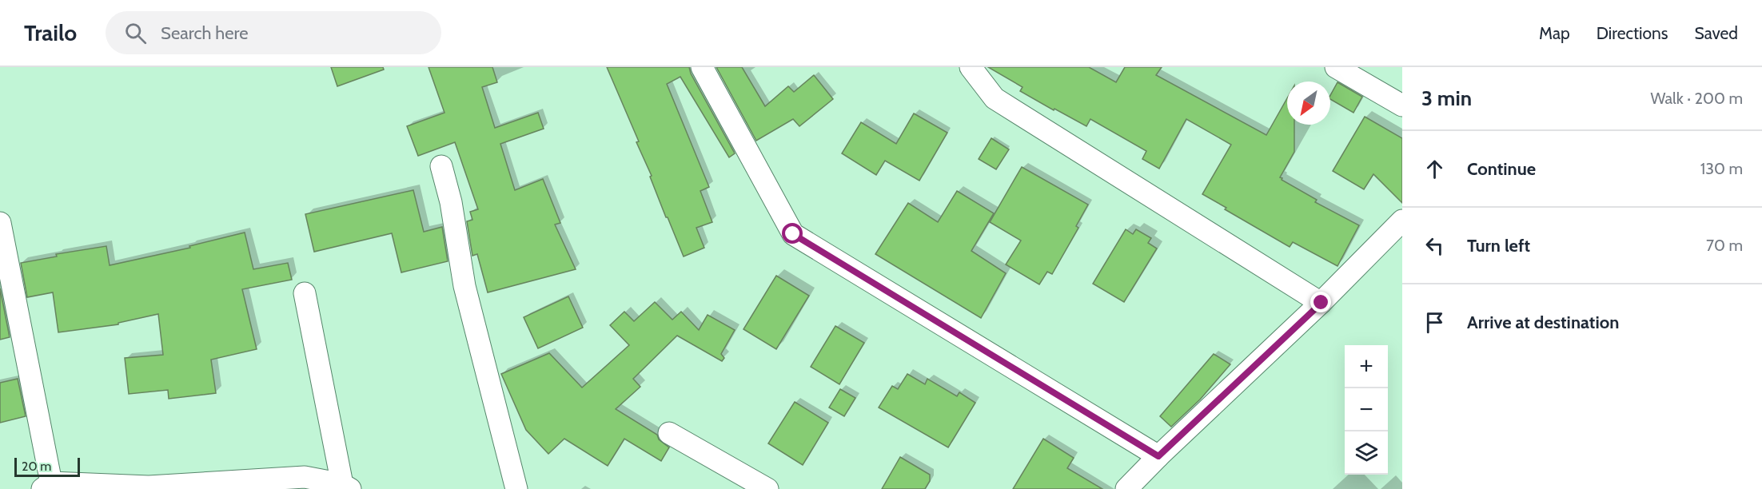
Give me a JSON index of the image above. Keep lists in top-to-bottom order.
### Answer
{
  "scale_bar": "20 m",
  "north": "bottom left",
  "page": {
    "header": "Trailo",
    "search": "Search here",
    "nav": ["Map", "Directions", "Saved"],
    "heading": ["3 min", "Walk · 200 m"],
    "list": [
      ["Continue", "130 m"],
      ["Turn left", "70 m"],
      "Arrive at destination"
    ],
    "map_buttons": ["+", "−"],
    "scale": "20 m"
  }
}
